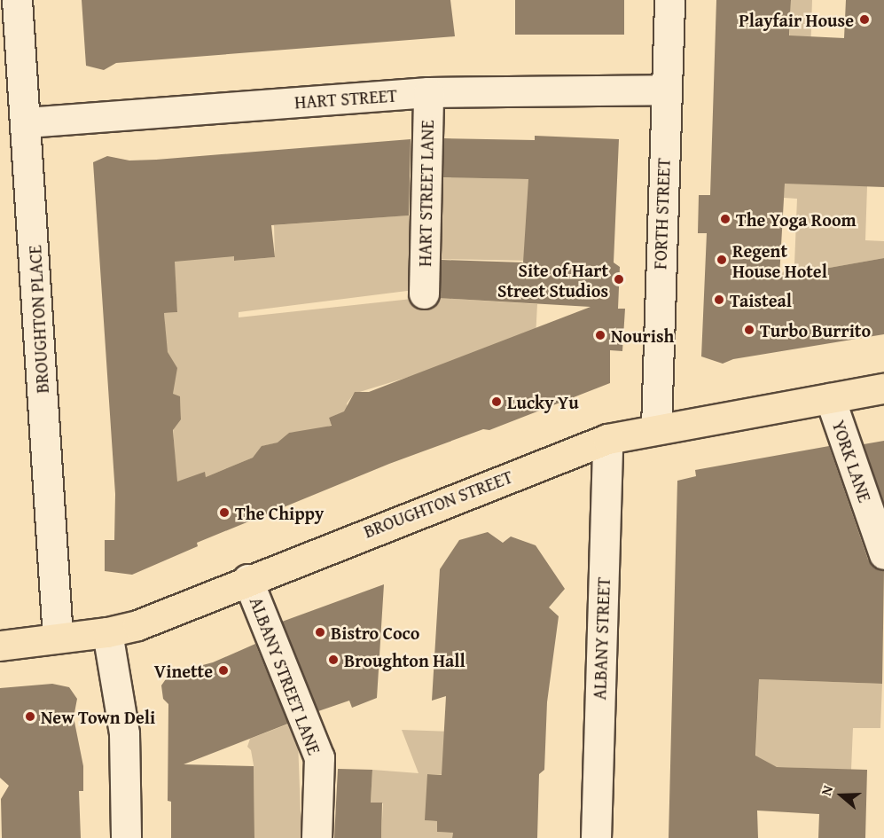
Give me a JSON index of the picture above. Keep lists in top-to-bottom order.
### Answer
{
  "streets": {
    "main road": ["BROUGHTON STREET"],
    "street": [
      "HART STREET",
      "HART STREET LANE",
      "FORTH STREET",
      "BROUGHTON PLACE",
      "YORK LANE",
      "ALBANY STREET",
      "ALBANY STREET LANE"
    ]
  },
  "crossings": [
    ["HART STREET", "HART STREET LANE"],
    ["HART STREET", "FORTH STREET"],
    ["HART STREET", "BROUGHTON PLACE"],
    ["FORTH STREET", "BROUGHTON STREET"],
    ["BROUGHTON PLACE", "BROUGHTON STREET"],
    ["YORK LANE", "BROUGHTON STREET"],
    ["BROUGHTON STREET", "ALBANY STREET"],
    ["BROUGHTON STREET", "ALBANY STREET LANE"]
  ],
  "places": [
    "Playfair House",
    "The Yoga Room",
    "Regent House Hotel",
    "Site of Hart Street Studios",
    "Taisteal",
    "Turbo Burrito",
    "Nourish",
    "Lucky Yu",
    "The Chippy",
    "Bistro Coco",
    "Broughton Hall",
    "Vinette",
    "New Town Deli"
  ],
  "north": "left"
}
